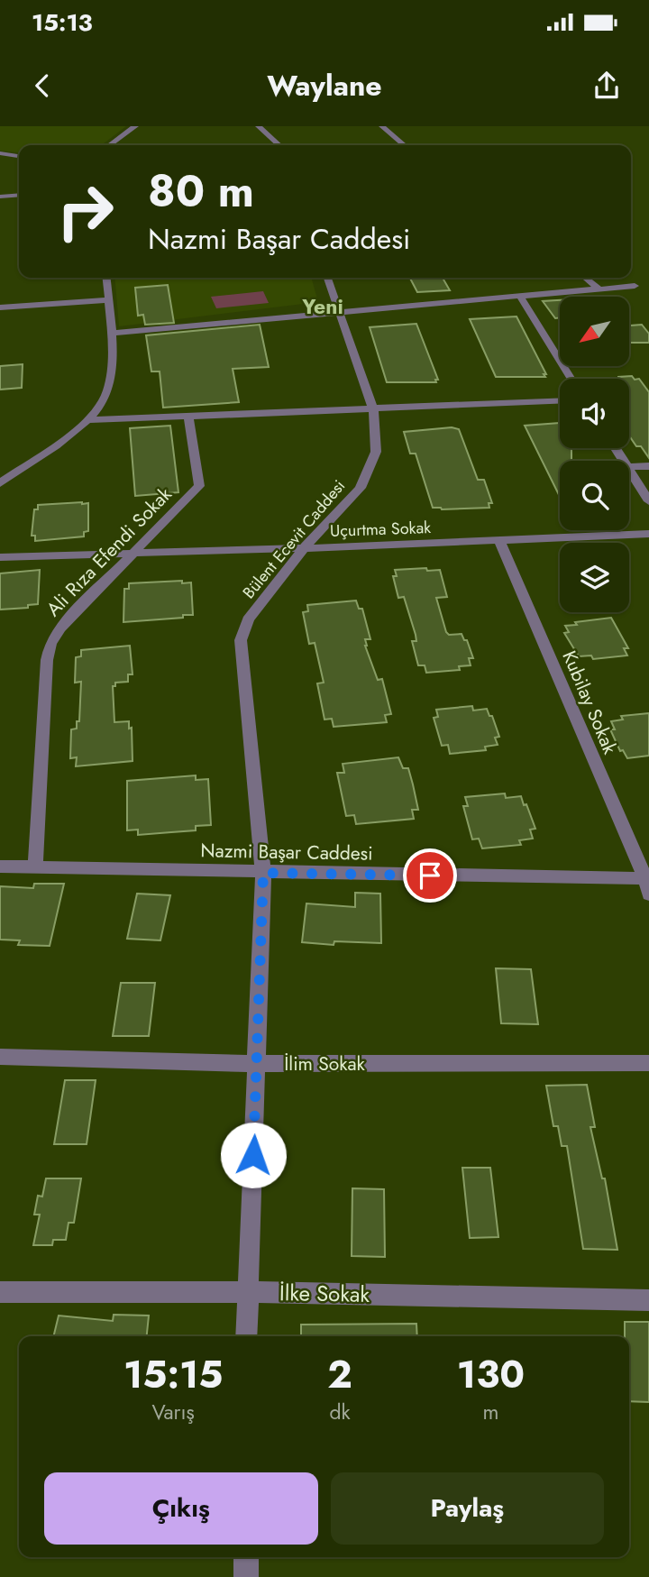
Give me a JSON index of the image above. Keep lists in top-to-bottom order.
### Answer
{
  "streets": {
    "street": [
      "Uçurtma Sokak",
      "Bülent Ecevit Caddesi",
      "Ali Rıza Efendi Sokak",
      "Kubilay Sokak",
      "Nazmi Başar Caddesi",
      "İlim Sokak",
      "İlke Sokak"
    ]
  },
  "crossings": [
    ["Uçurtma Sokak", "Bülent Ecevit Caddesi"],
    ["Uçurtma Sokak", "Ali Rıza Efendi Sokak"],
    ["Uçurtma Sokak", "Kubilay Sokak"],
    ["Bülent Ecevit Caddesi", "Nazmi Başar Caddesi"],
    ["Bülent Ecevit Caddesi", "İlim Sokak"],
    ["Bülent Ecevit Caddesi", "İlke Sokak"],
    ["Ali Rıza Efendi Sokak", "Nazmi Başar Caddesi"],
    ["Kubilay Sokak", "Nazmi Başar Caddesi"]
  ],
  "districts": ["Yeni"],
  "north": "bottom left",
  "page": {
    "status": "15:13",
    "header": "Waylane",
    "turn": ["80 m", "Nazmi Başar Caddesi"],
    "eta": [
      "15:15",
      "Varış",
      "2",
      "dk",
      "130",
      "m"
    ],
    "buttons": ["Çıkış", "Paylaş"]
  }
}
